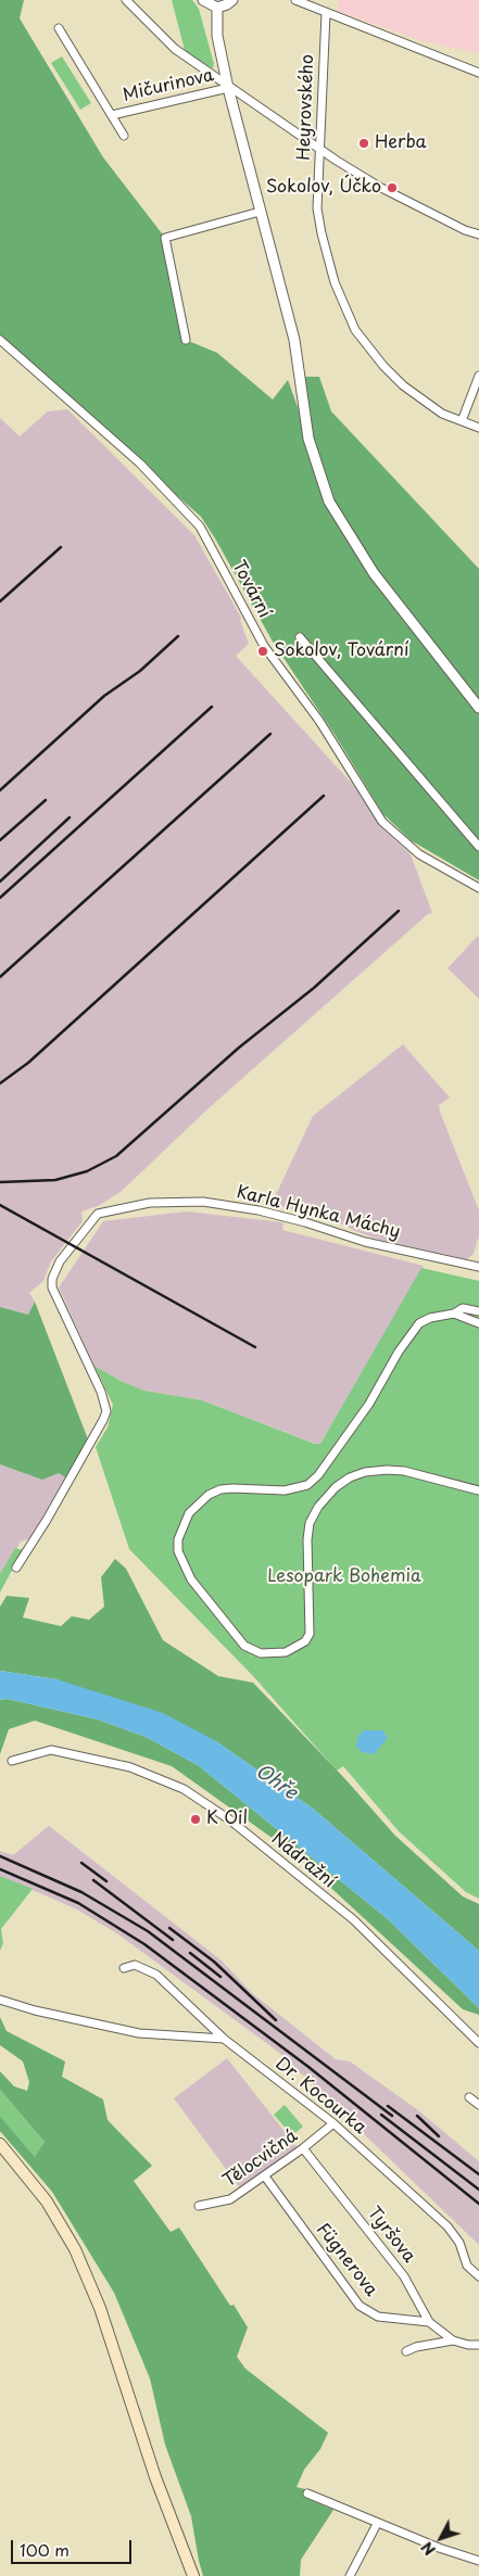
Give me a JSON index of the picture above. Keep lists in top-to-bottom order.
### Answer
{
  "streets": {
    "street": [
      "Mičurinova",
      "Heyrovského",
      "Tovární",
      "Karla Hynka Máchy",
      "Nádražní",
      "Dr. Kocourka",
      "Tělocvičná",
      "Tyršova",
      "Fügnerova"
    ]
  },
  "crossings": [
    ["Dr. Kocourka", "Tělocvičná"],
    ["Tělocvičná", "Tyršova"],
    ["Tělocvičná", "Fügnerova"],
    ["Tyršova", "Fügnerova"]
  ],
  "water": ["Ohře"],
  "parks": ["Lesopark Bohemia"],
  "places": [
    "Herba",
    "Sokolov, Účko",
    "Sokolov, Tovární",
    "K Oil"
  ],
  "scale_bar": "100 m",
  "north": "bottom left"
}
